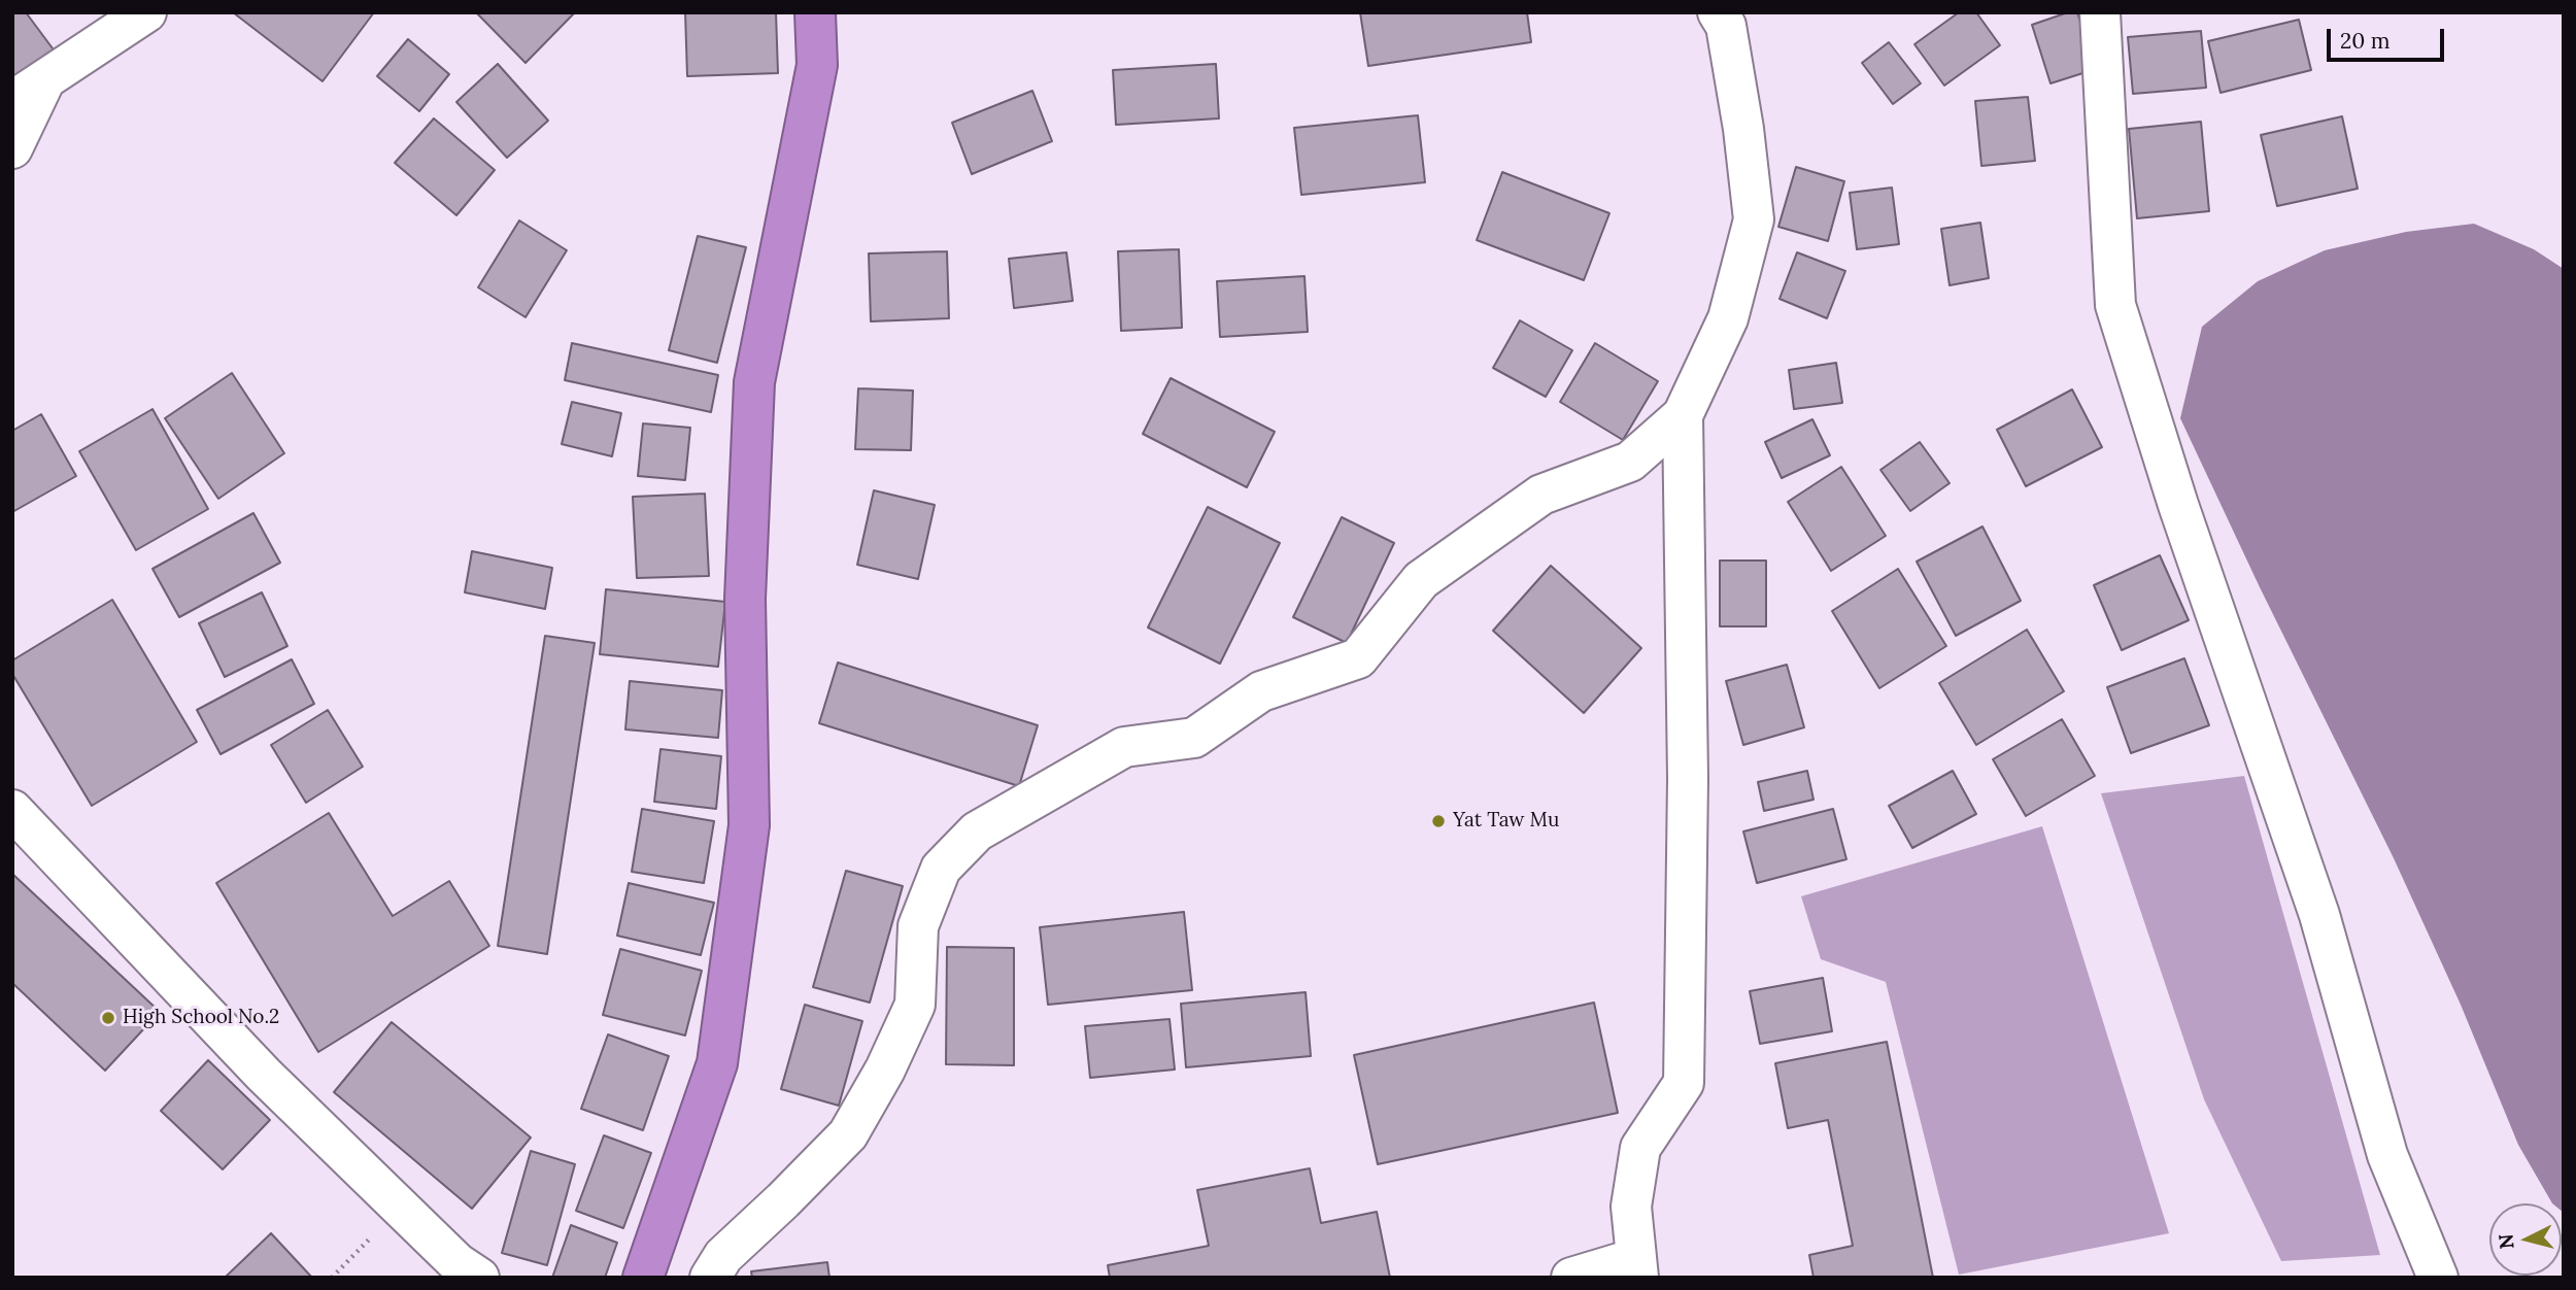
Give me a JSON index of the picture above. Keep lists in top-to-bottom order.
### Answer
{
  "places": ["Yat Taw Mu", "High School No.2"],
  "scale_bar": "20 m",
  "north": "left"
}
